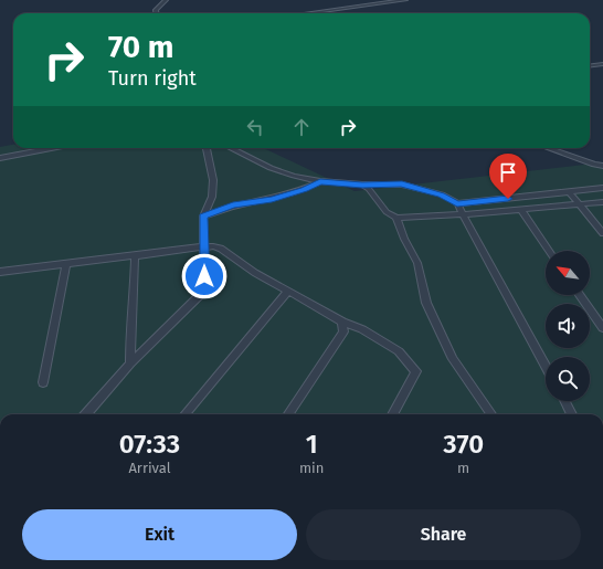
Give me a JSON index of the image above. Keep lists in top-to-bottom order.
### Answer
{
  "north": "top left",
  "page": {
    "turn": ["70 m", "Turn right"],
    "eta": [
      "07:33",
      "Arrival",
      "1",
      "min",
      "370",
      "m"
    ],
    "buttons": ["Exit", "Share"]
  }
}
